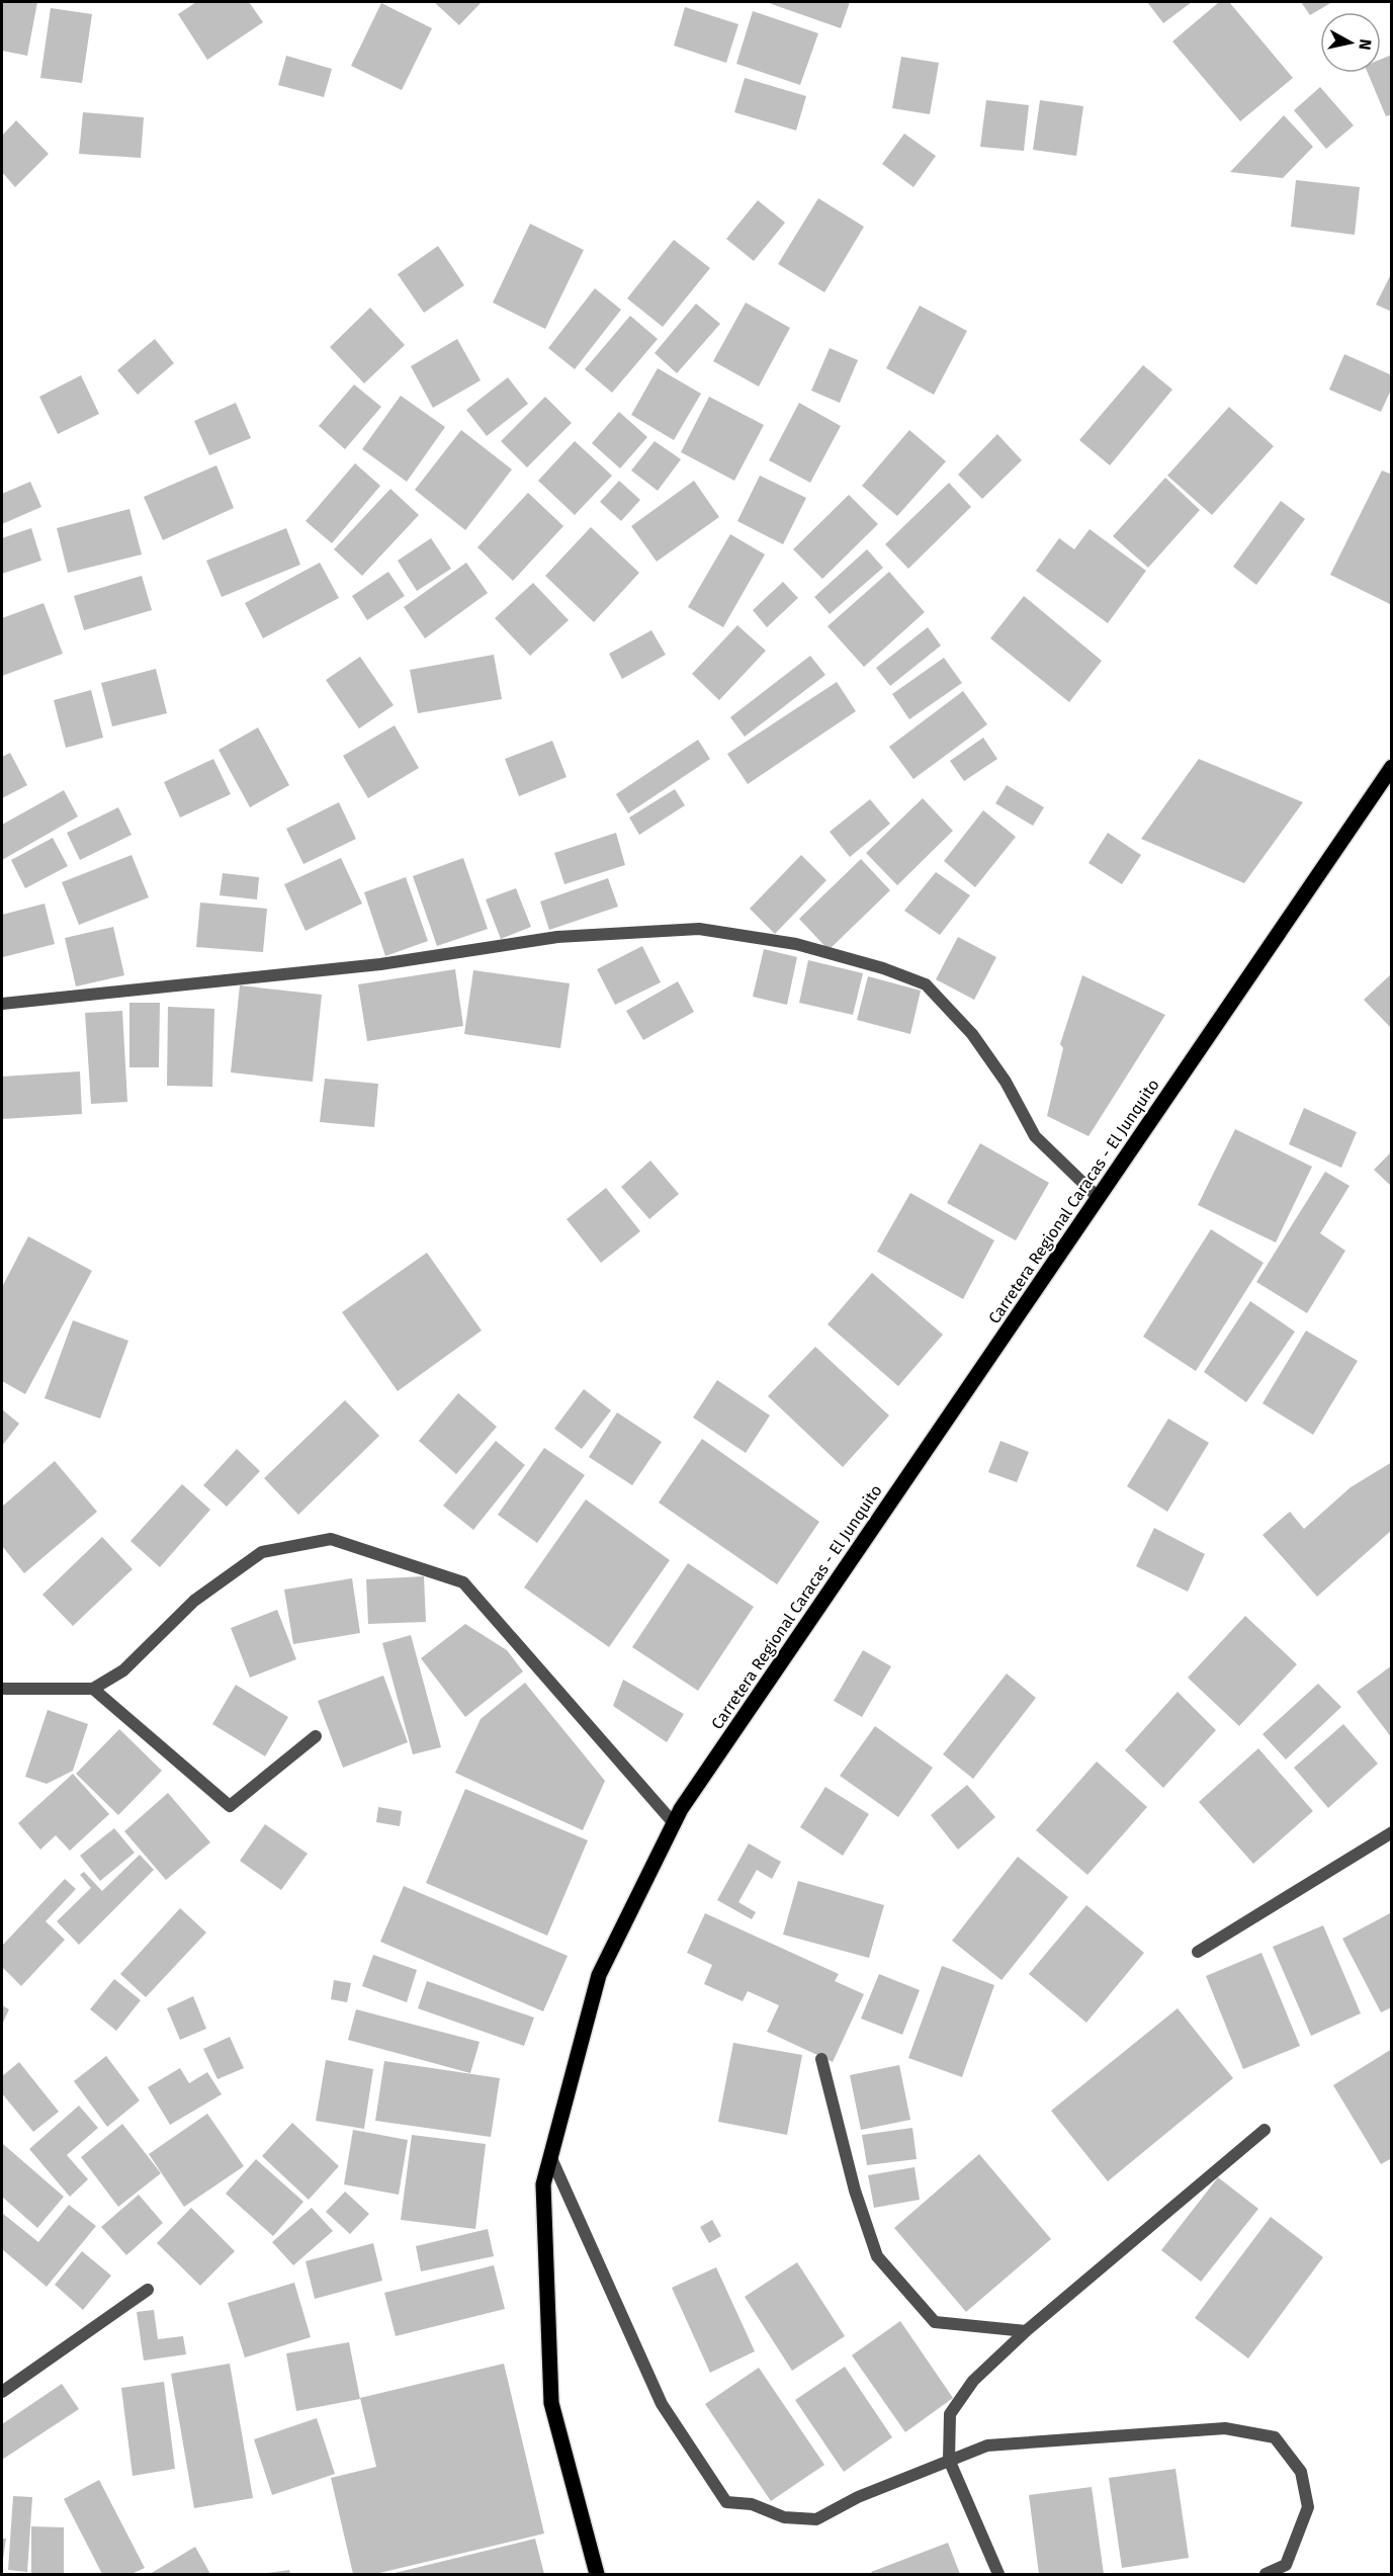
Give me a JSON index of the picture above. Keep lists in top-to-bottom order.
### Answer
{
  "streets": {
    "main road": ["Carretera Regional Caracas - El Junquito"]
  },
  "north": "right"
}
